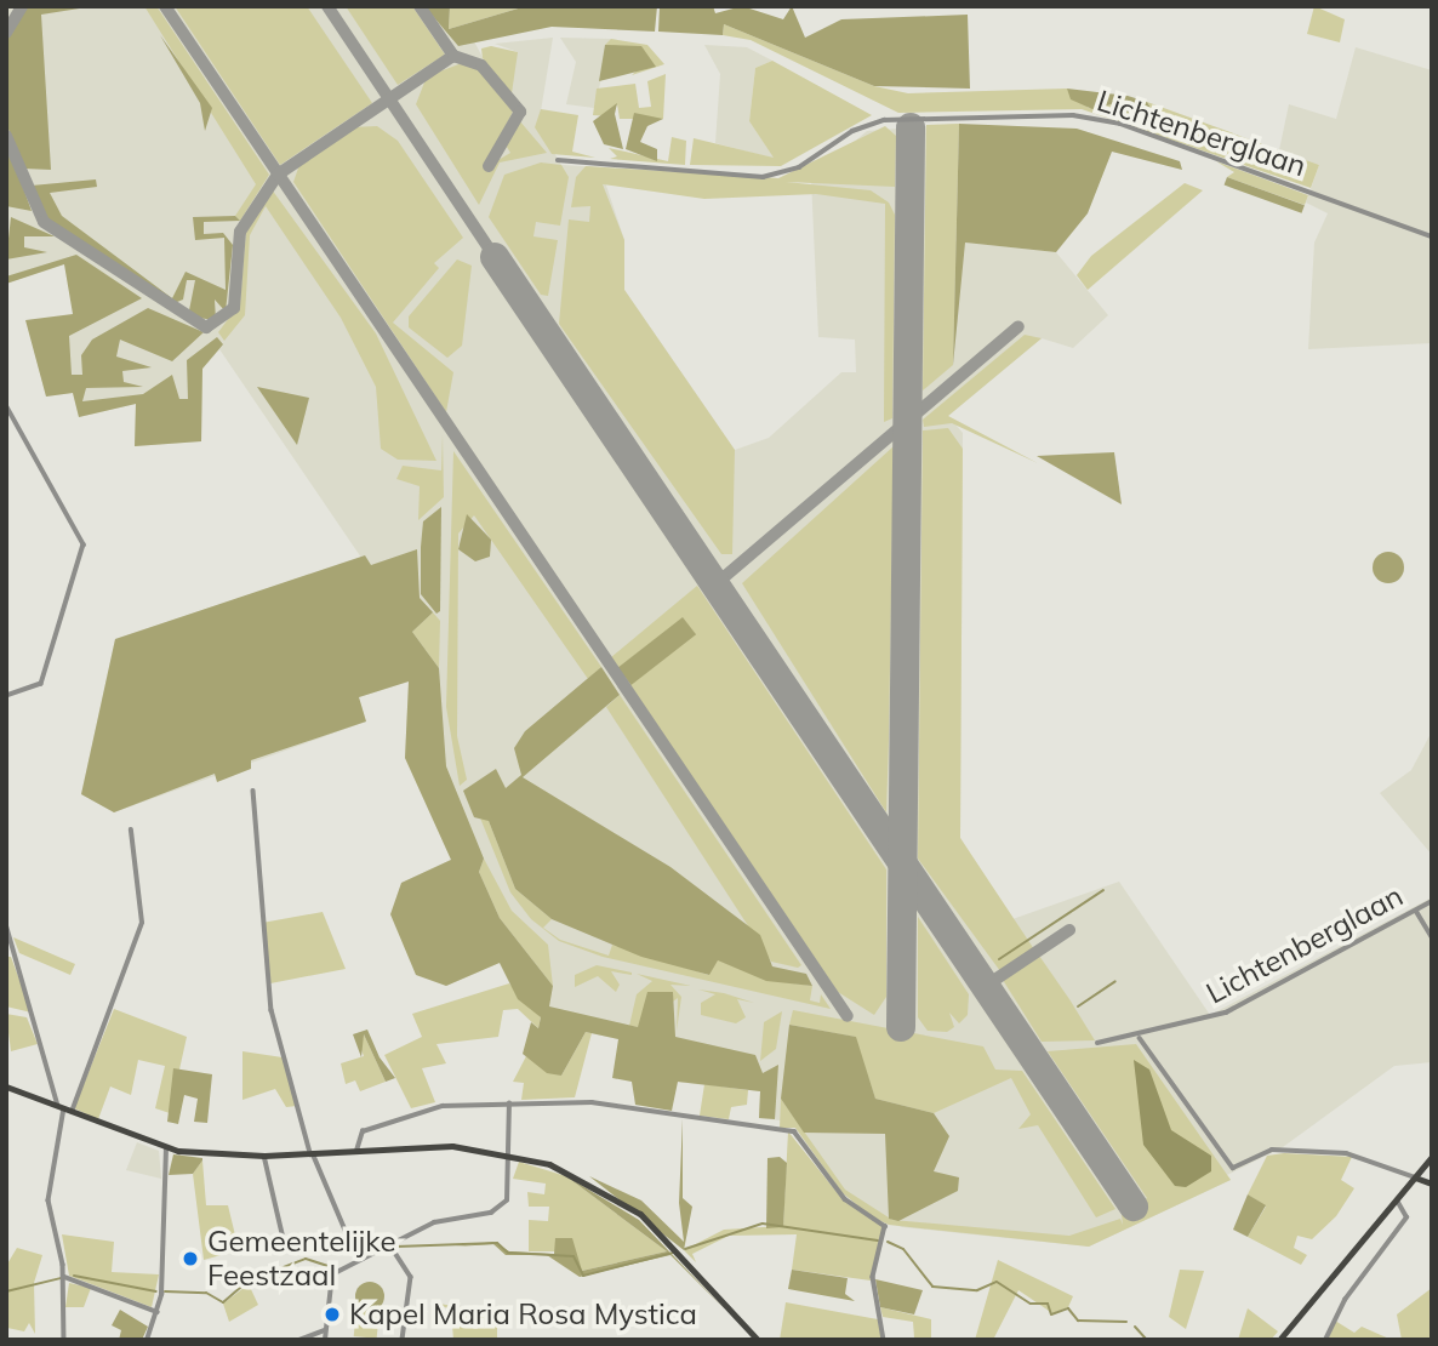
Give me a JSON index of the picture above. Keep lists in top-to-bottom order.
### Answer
{
  "streets": {
    "street": ["Lichtenberglaan"]
  },
  "places": ["Gemeentelijke Feestzaal", "Kapel Maria Rosa Mystica"]
}
